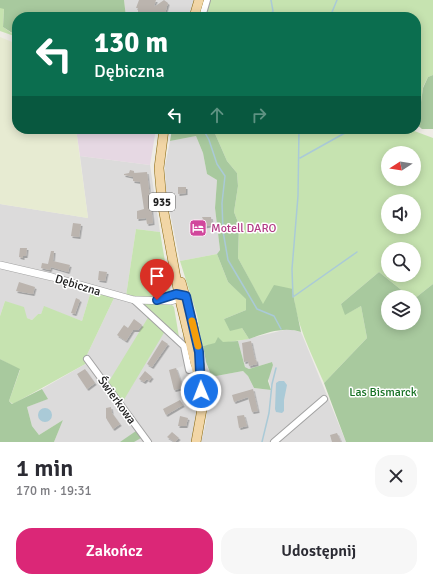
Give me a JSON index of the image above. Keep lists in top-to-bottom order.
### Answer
{
  "streets": {
    "main road": ["935"],
    "street": ["Dębiczna", "Świerkowa"]
  },
  "crossings": [
    ["935", "Dębiczna"]
  ],
  "parks": ["Las Bismarck"],
  "places": {
    "hotel": ["Motell DARO"]
  },
  "north": "left",
  "page": {
    "turn": ["130 m", "Dębiczna"],
    "heading": ["1 min", "170 m · 19:31"],
    "buttons": ["Zakończ", "Udostępnij"]
  }
}
